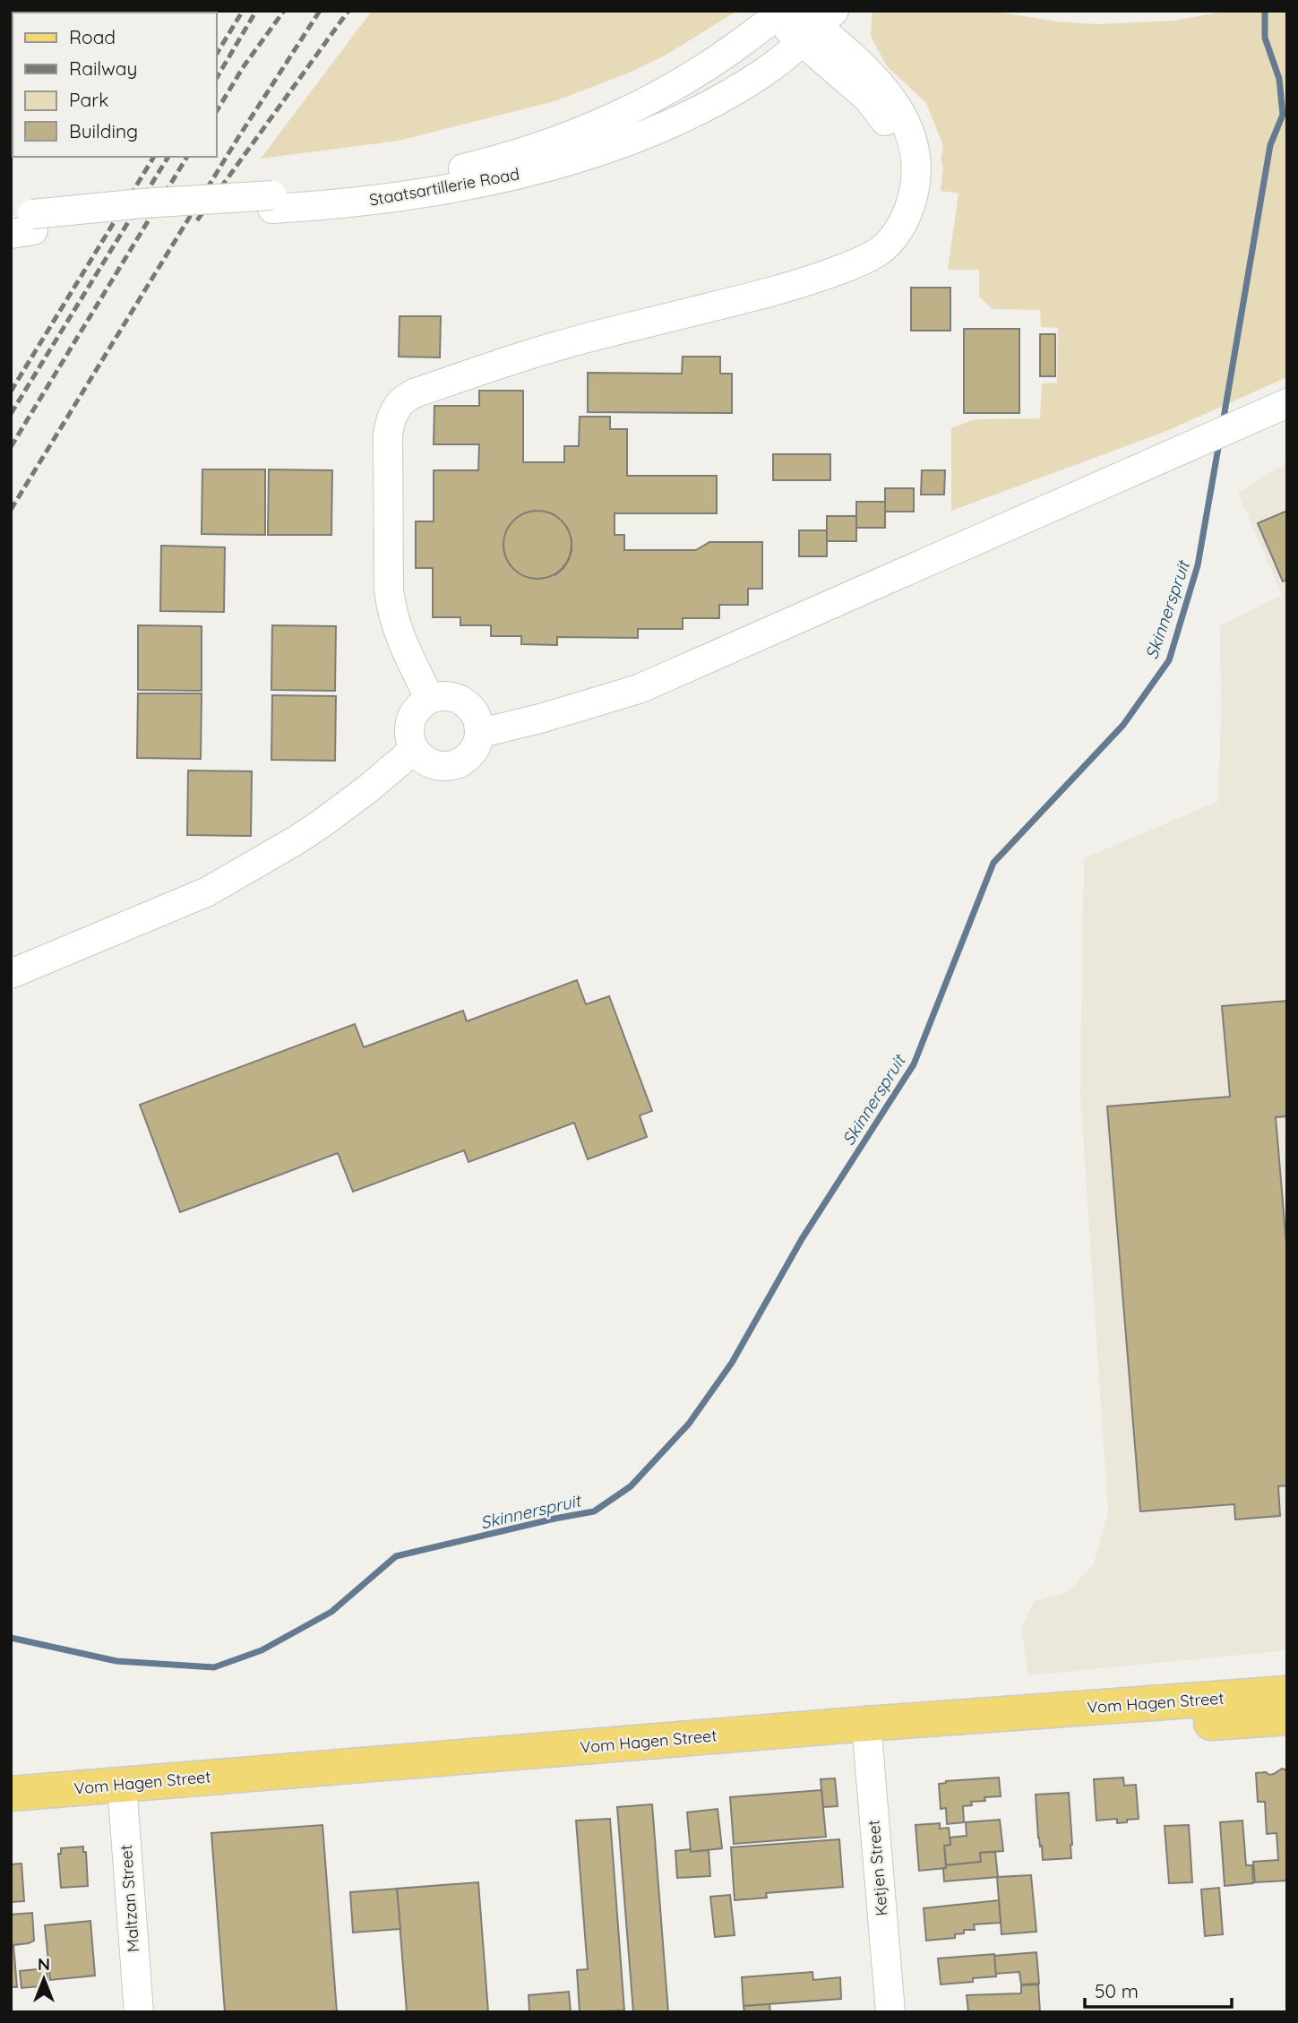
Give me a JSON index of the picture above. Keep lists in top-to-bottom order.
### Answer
{
  "streets": {
    "main road": ["Vom Hagen Street"],
    "street": ["Staatsartillerie Road", "Ketjen Street", "Maltzan Street"]
  },
  "crossings": [
    ["Vom Hagen Street", "Ketjen Street"],
    ["Vom Hagen Street", "Maltzan Street"]
  ],
  "water": ["Skinnerspruit"],
  "legend": [
    "Road",
    "Railway",
    "Park",
    "Building"
  ],
  "scale_bar": "50 m",
  "north": "top"
}
